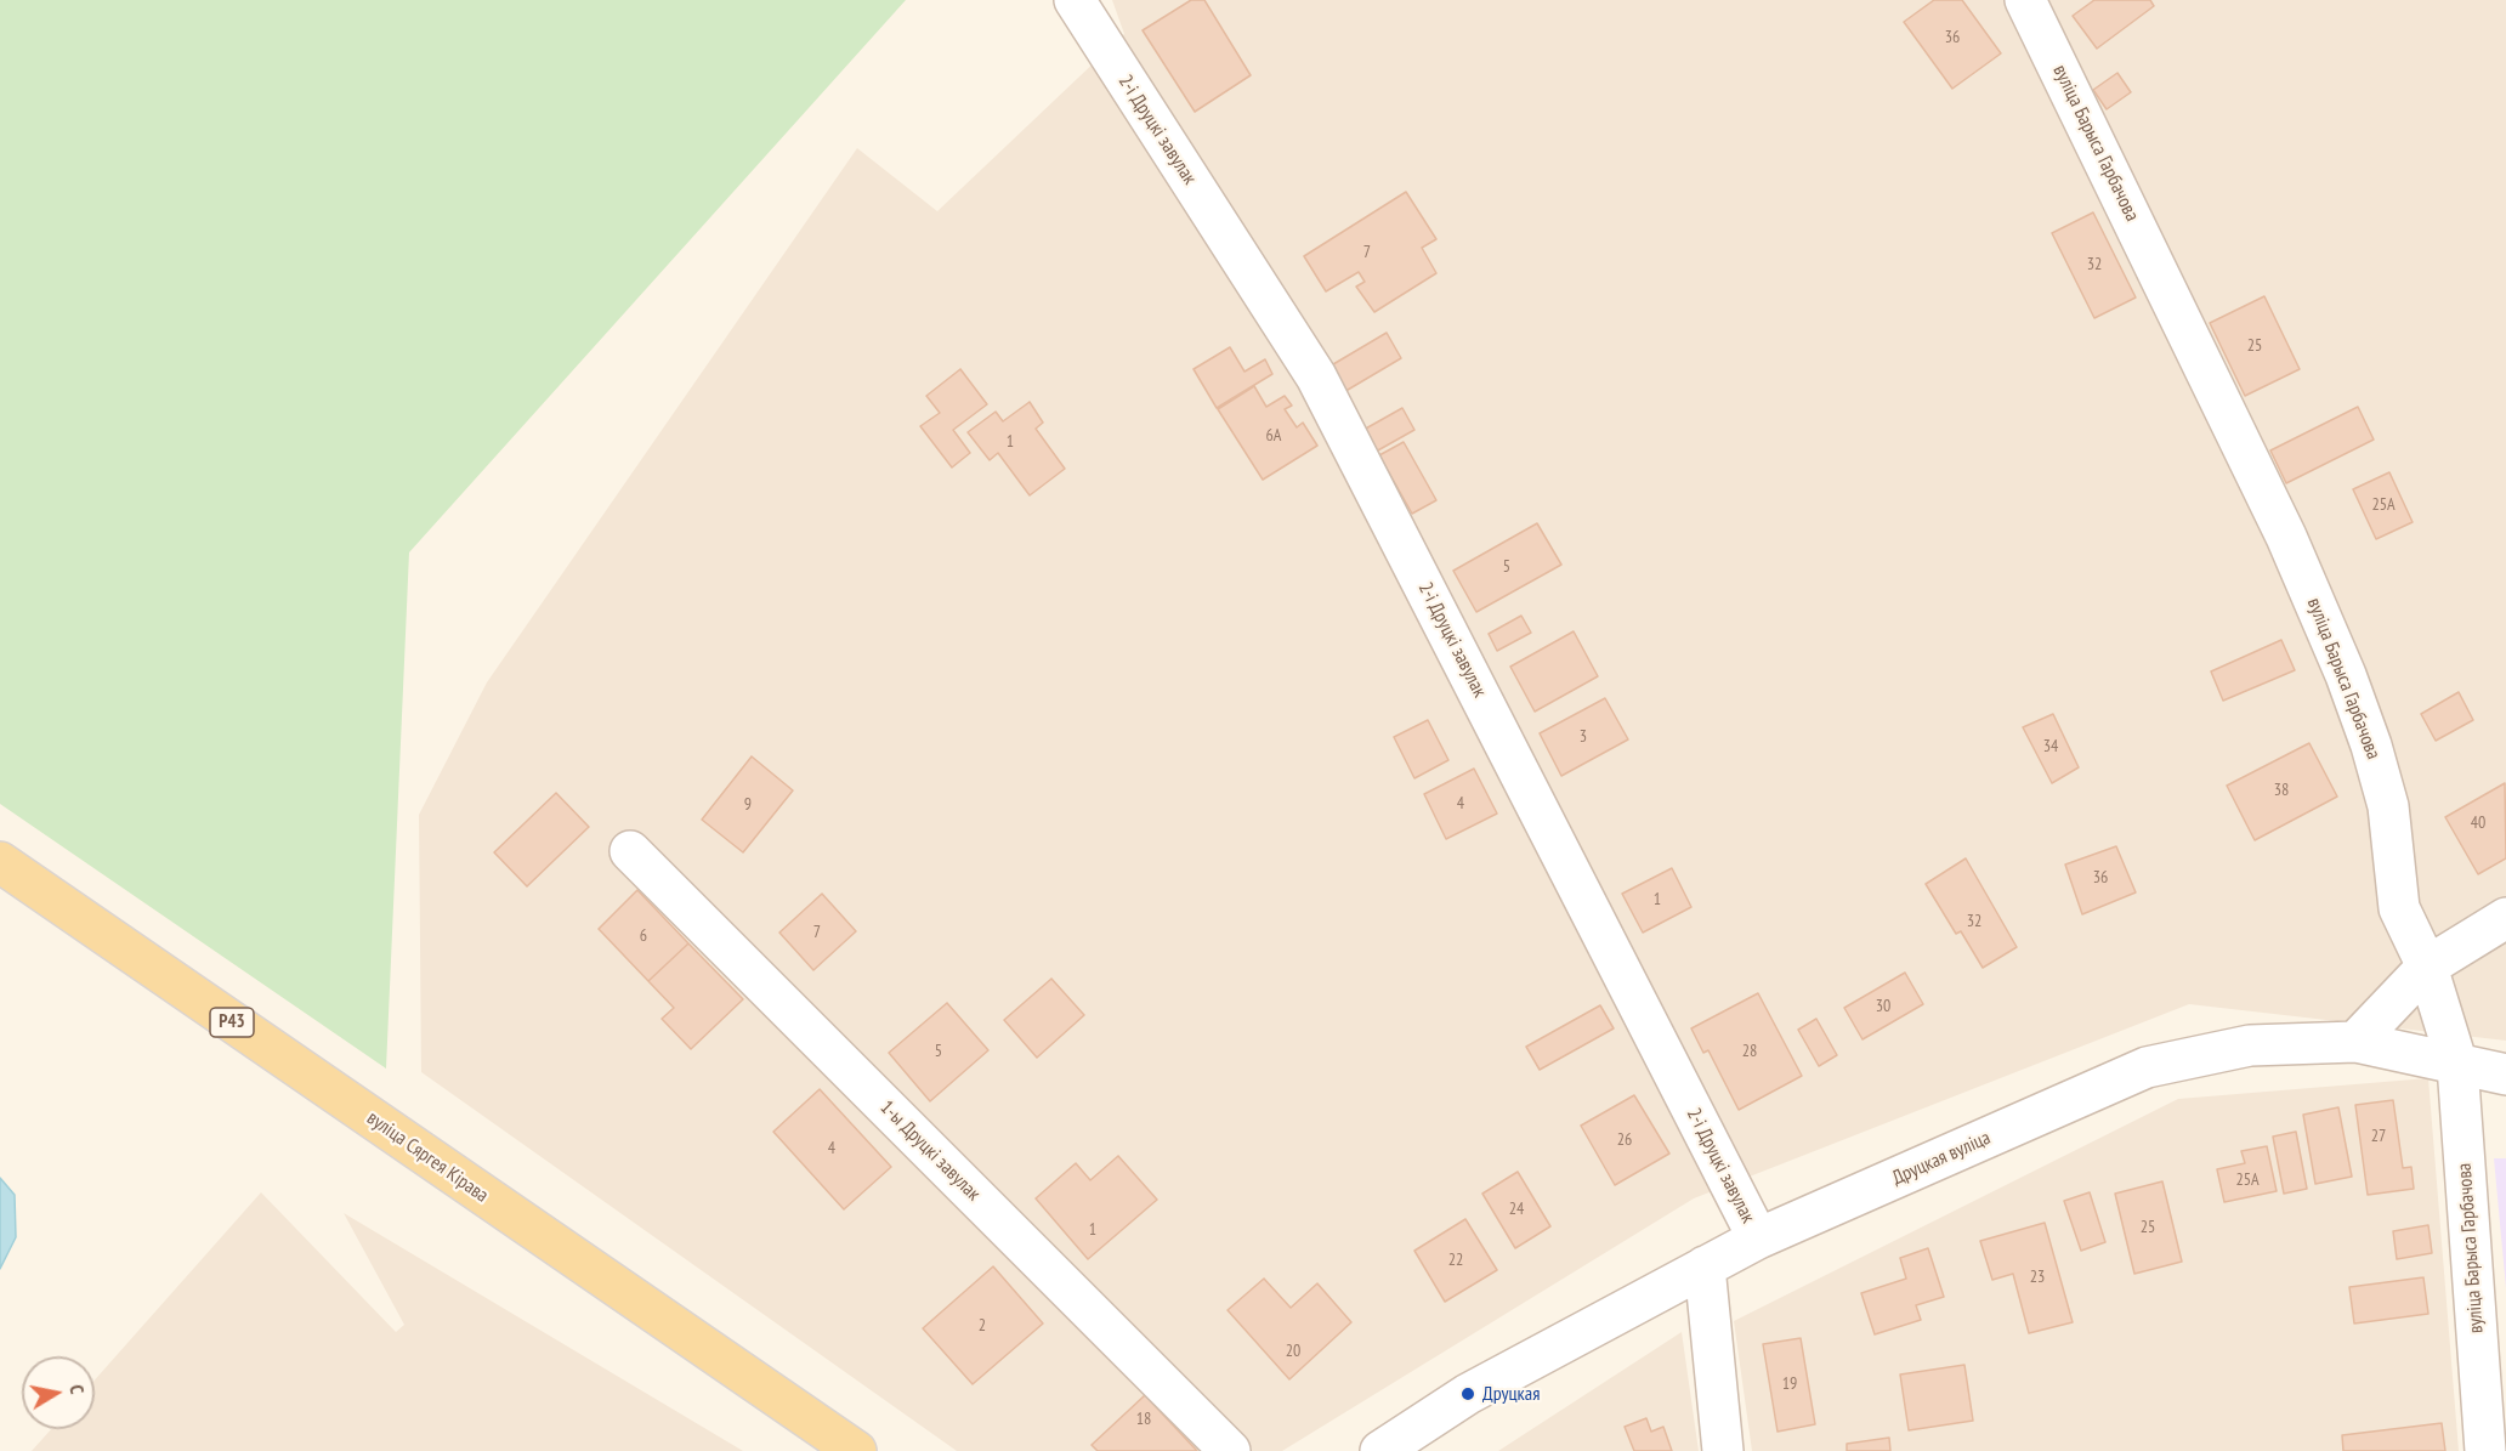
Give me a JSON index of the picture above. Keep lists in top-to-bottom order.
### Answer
{
  "streets": {
    "main road": ["Р43", "вуліца Сяргея Кірава"],
    "street": [
      "2-і Друцкі завулак",
      "вуліца Барыса Гарбачова",
      "1-ы Друцкі завулак",
      "Друцкая вуліца"
    ]
  },
  "crossings": [
    ["2-і Друцкі завулак", "Друцкая вуліца"],
    ["вуліца Барыса Гарбачова", "Друцкая вуліца"]
  ],
  "places": ["Друцкая"],
  "house_numbers": [
    "36",
    "7",
    "32",
    "25",
    "6А",
    "1",
    "25А",
    "5",
    "3",
    "34",
    "38",
    "4",
    "9",
    "40",
    "36",
    "1",
    "32",
    "7",
    "6",
    "30",
    "5",
    "28",
    "27",
    "26",
    "4",
    "25А",
    "24",
    "25",
    "1",
    "22",
    "23",
    "2",
    "20",
    "19",
    "18"
  ],
  "north": "right"
}
